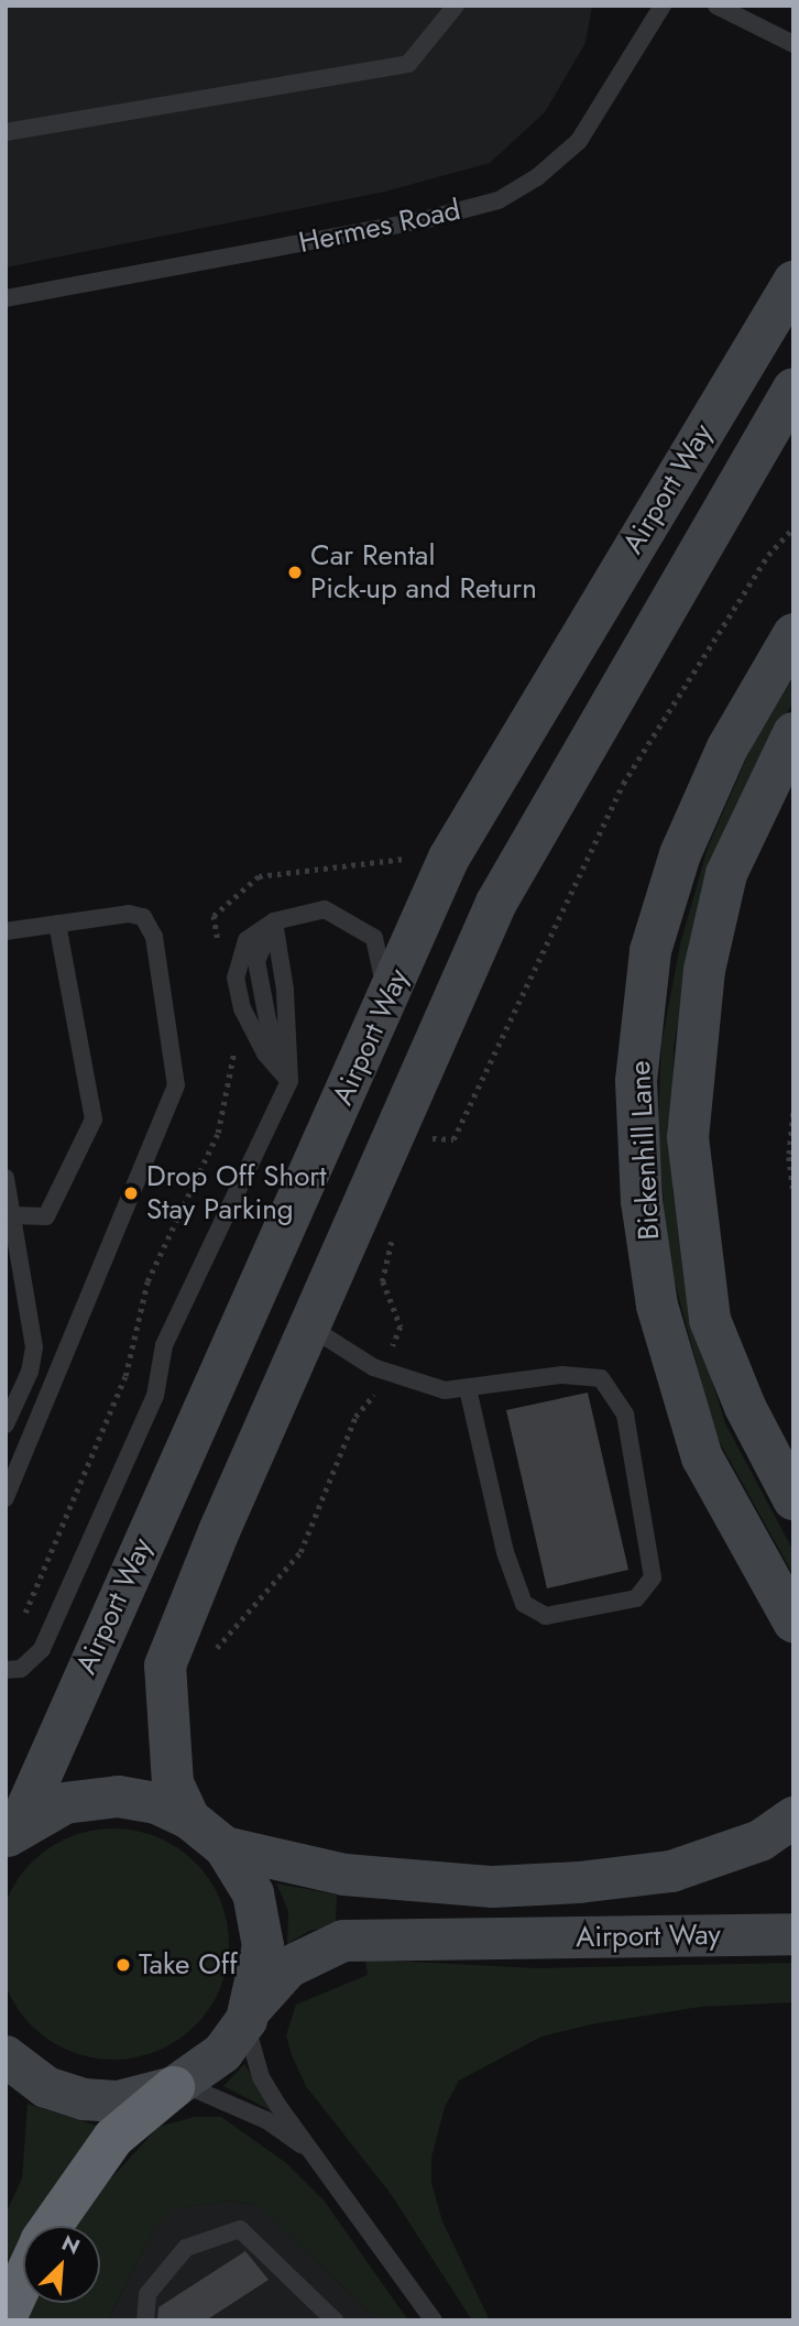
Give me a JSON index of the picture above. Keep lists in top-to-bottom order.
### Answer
{
  "streets": {
    "street": ["Airport Way", "Bickenhill Lane"],
    "lane": ["Hermes Road"]
  },
  "places": ["Car Rental Pick-up and Return", "Drop Off Short Stay Parking", "Take Off"],
  "north": "top right"
}
